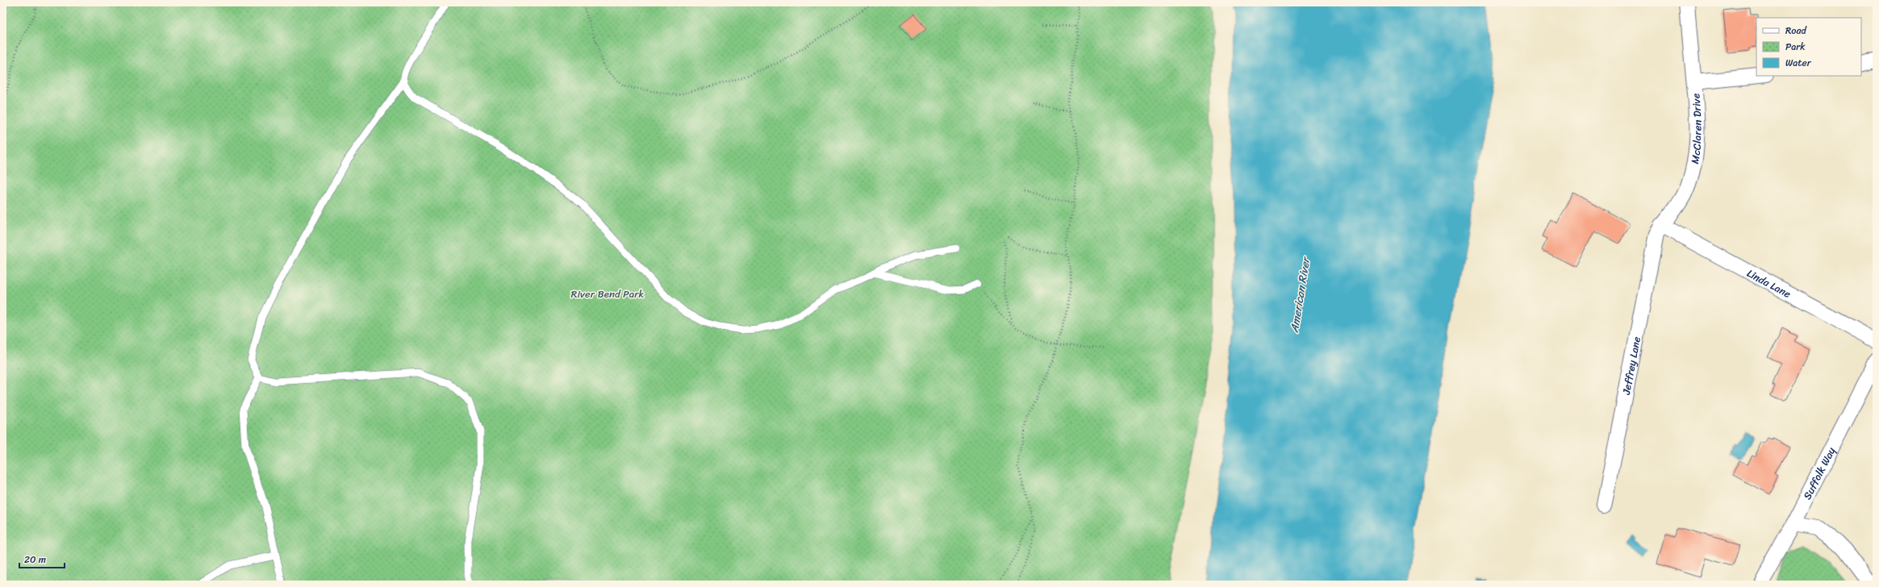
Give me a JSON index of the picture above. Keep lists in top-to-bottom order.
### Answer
{
  "streets": {
    "street": [
      "McClaren Drive",
      "Linda Lane",
      "Jeffrey Lane",
      "Suffolk Way"
    ]
  },
  "crossings": [
    ["McClaren Drive", "Linda Lane"],
    ["McClaren Drive", "Jeffrey Lane"],
    ["Linda Lane", "Jeffrey Lane"]
  ],
  "water": ["American River"],
  "parks": ["River Bend Park"],
  "legend": ["Road", "Park", "Water"],
  "scale_bar": "20 m"
}
